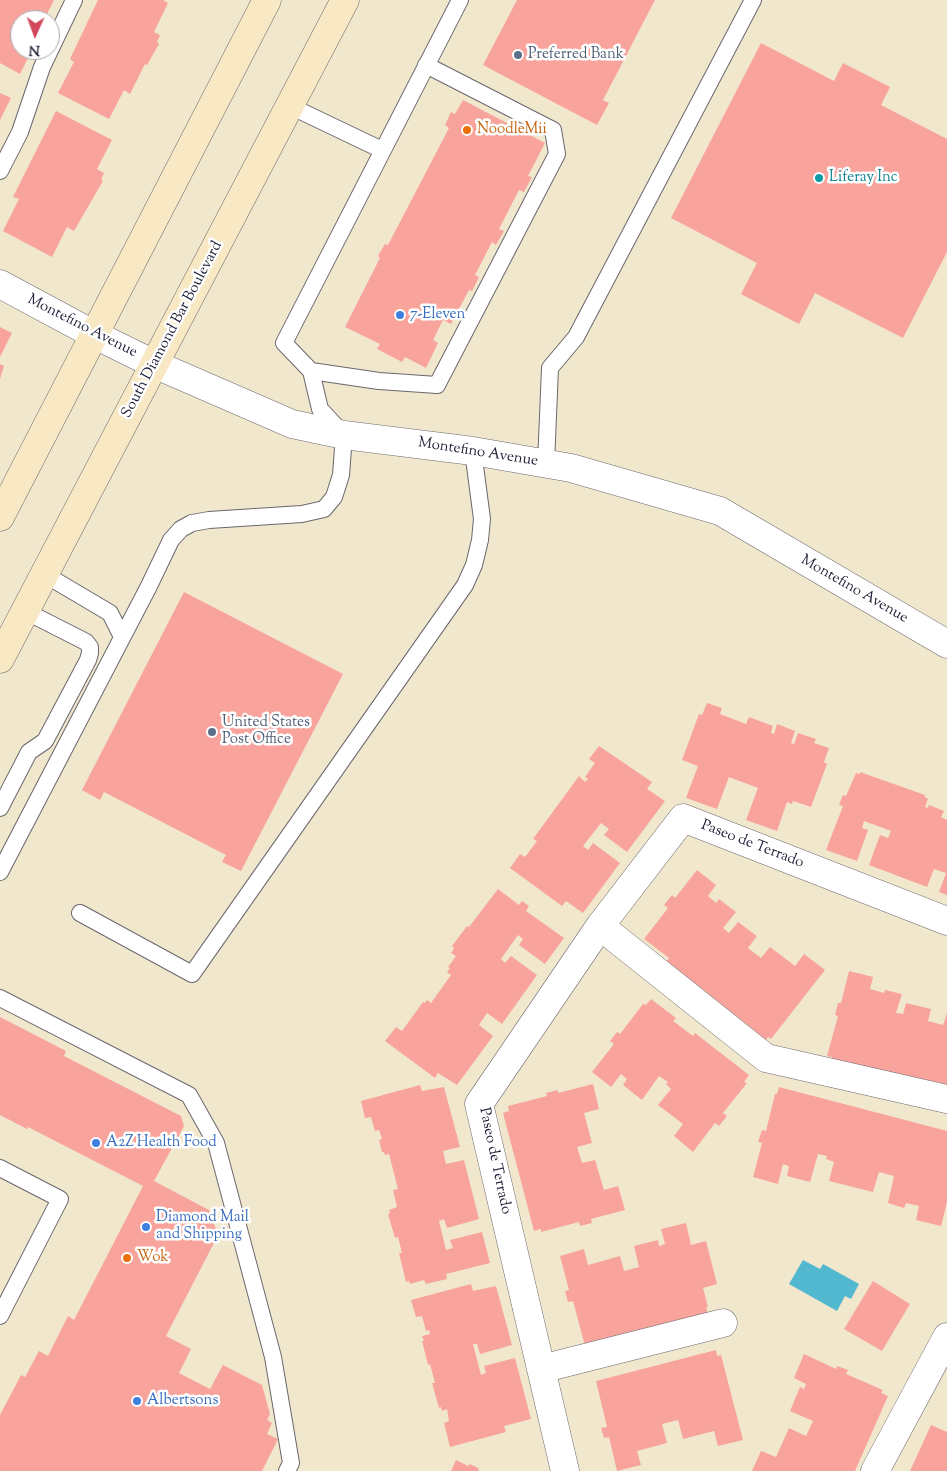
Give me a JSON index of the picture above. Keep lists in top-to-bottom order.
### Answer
{
  "streets": {
    "main road": ["South Diamond Bar Boulevard"],
    "street": ["Montefino Avenue", "Paseo de Terrado"]
  },
  "crossings": [
    ["Montefino Avenue", "South Diamond Bar Boulevard"]
  ],
  "places": [
    "Preferred Bank",
    "NoodleMii",
    "Liferay Inc",
    "7-Eleven",
    "United States Post Office",
    "A2Z Health Food",
    "Diamond Mail and Shipping",
    "Wok",
    "Albertsons"
  ],
  "north": "bottom"
}
